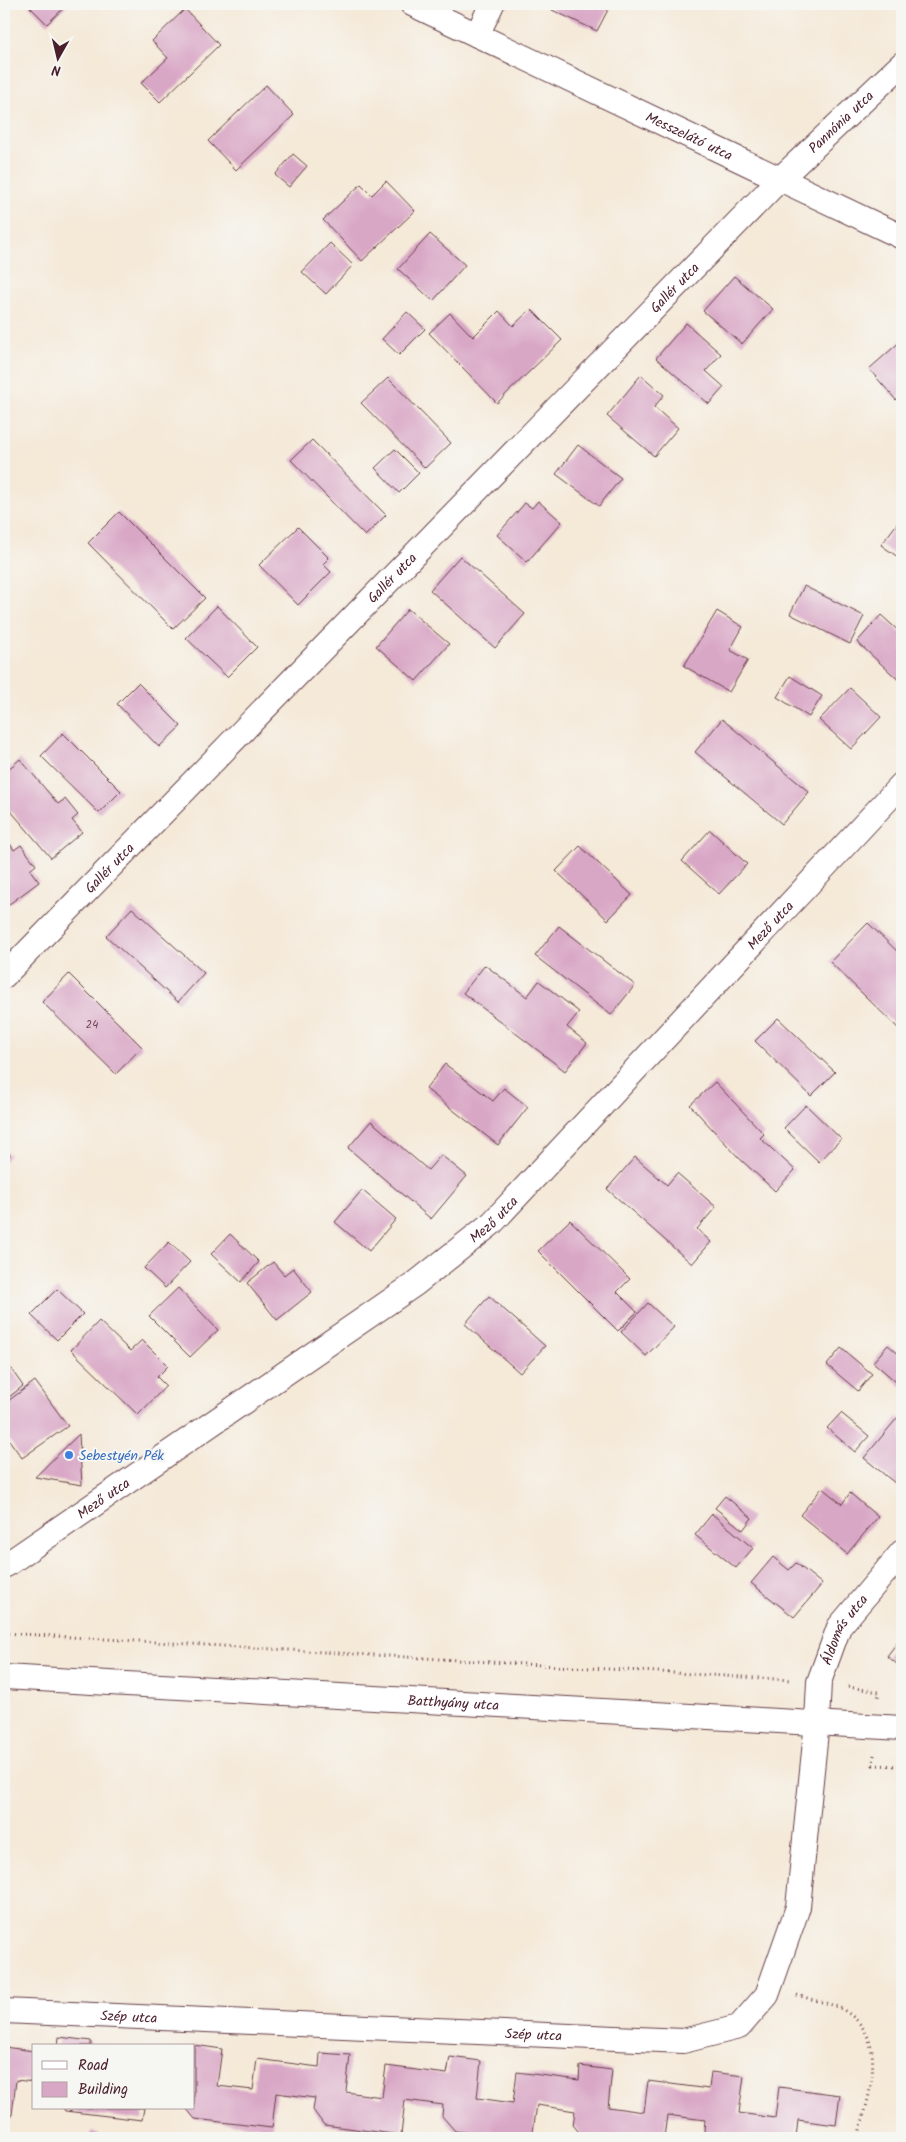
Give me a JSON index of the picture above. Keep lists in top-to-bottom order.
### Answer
{
  "streets": {
    "street": [
      "Pannónia utca",
      "Messzelátó utca",
      "Gallér utca",
      "Mező utca",
      "Áldomás utca",
      "Batthyány utca",
      "Szép utca"
    ]
  },
  "crossings": [
    ["Pannónia utca", "Messzelátó utca"],
    ["Pannónia utca", "Gallér utca"],
    ["Messzelátó utca", "Gallér utca"],
    ["Áldomás utca", "Batthyány utca"],
    ["Áldomás utca", "Szép utca"],
    ["Batthyány utca", "Szép utca"]
  ],
  "places": ["Sebestyén Pék"],
  "house_numbers": ["24"],
  "legend": ["Road", "Building"],
  "north": "bottom"
}
